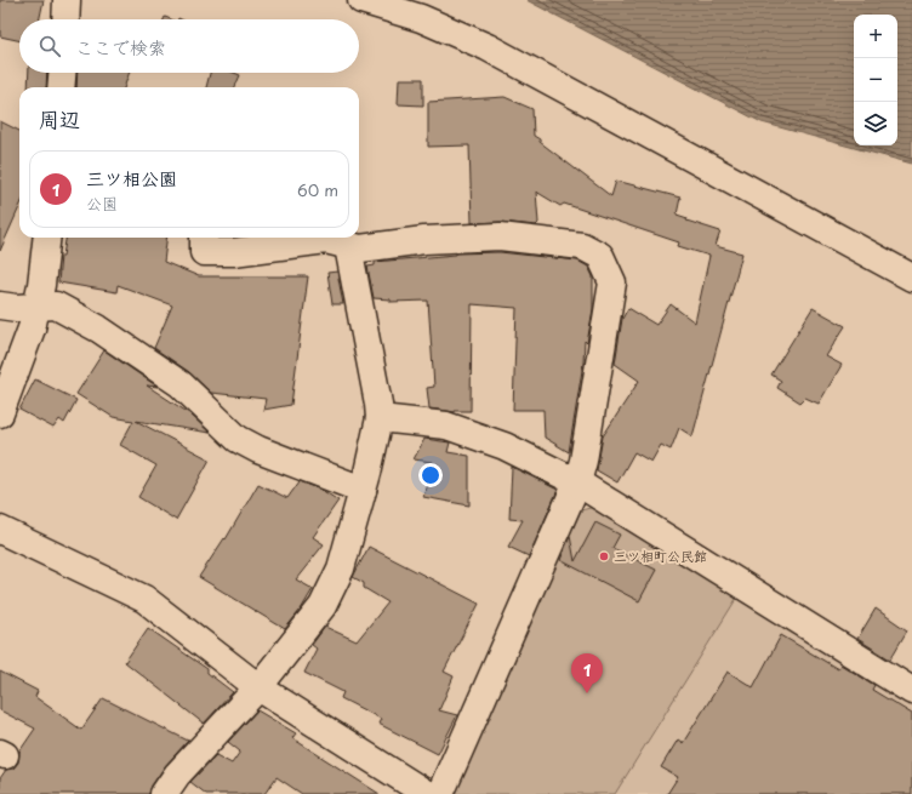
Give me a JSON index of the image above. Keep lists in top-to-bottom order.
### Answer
{
  "places": ["三ツ相町公民館"],
  "page": {
    "map_buttons": ["+", "−"],
    "search": "ここで検索",
    "heading": "周辺",
    "list": [
      {
        "mark": "1",
        "name": "三ツ相公園",
        "note": "公園",
        "value": "60 m"
      }
    ],
    "pins": "1"
  }
}
